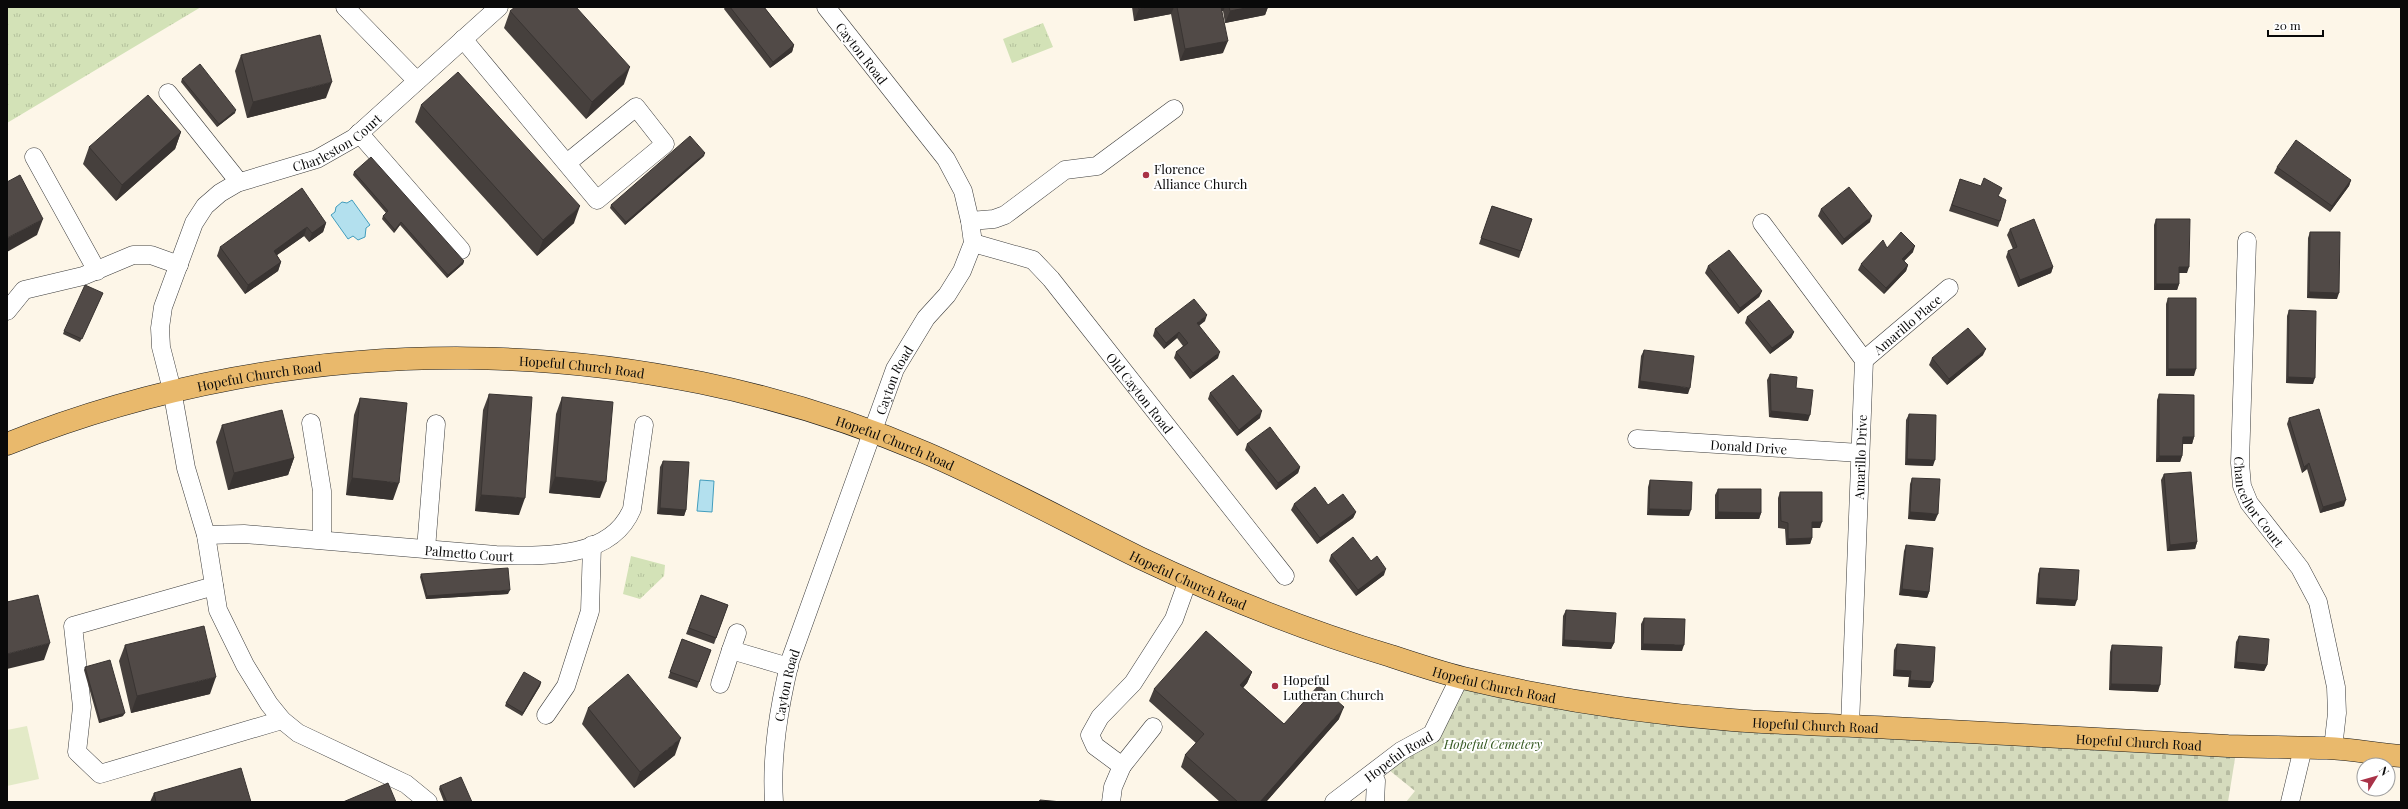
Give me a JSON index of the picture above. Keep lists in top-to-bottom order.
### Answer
{
  "streets": {
    "main road": ["Hopeful Church Road"],
    "street": [
      "Cayton Road",
      "Charleston Court",
      "Amarillo Place",
      "Old Cayton Road",
      "Donald Drive",
      "Amarillo Drive",
      "Chancellor Court",
      "Palmetto Court",
      "Hopeful Road"
    ]
  },
  "crossings": [
    ["Cayton Road", "Hopeful Church Road"],
    ["Cayton Road", "Old Cayton Road"],
    ["Charleston Court", "Hopeful Church Road"],
    ["Amarillo Place", "Amarillo Drive"],
    ["Hopeful Church Road", "Amarillo Drive"],
    ["Hopeful Church Road", "Chancellor Court"],
    ["Hopeful Church Road", "Hopeful Road"],
    ["Donald Drive", "Amarillo Drive"]
  ],
  "parks": ["Hopeful Cemetery"],
  "places": ["Florence Alliance Church", "Hopeful Lutheran Church"],
  "scale_bar": "20 m",
  "north": "top right"
}
